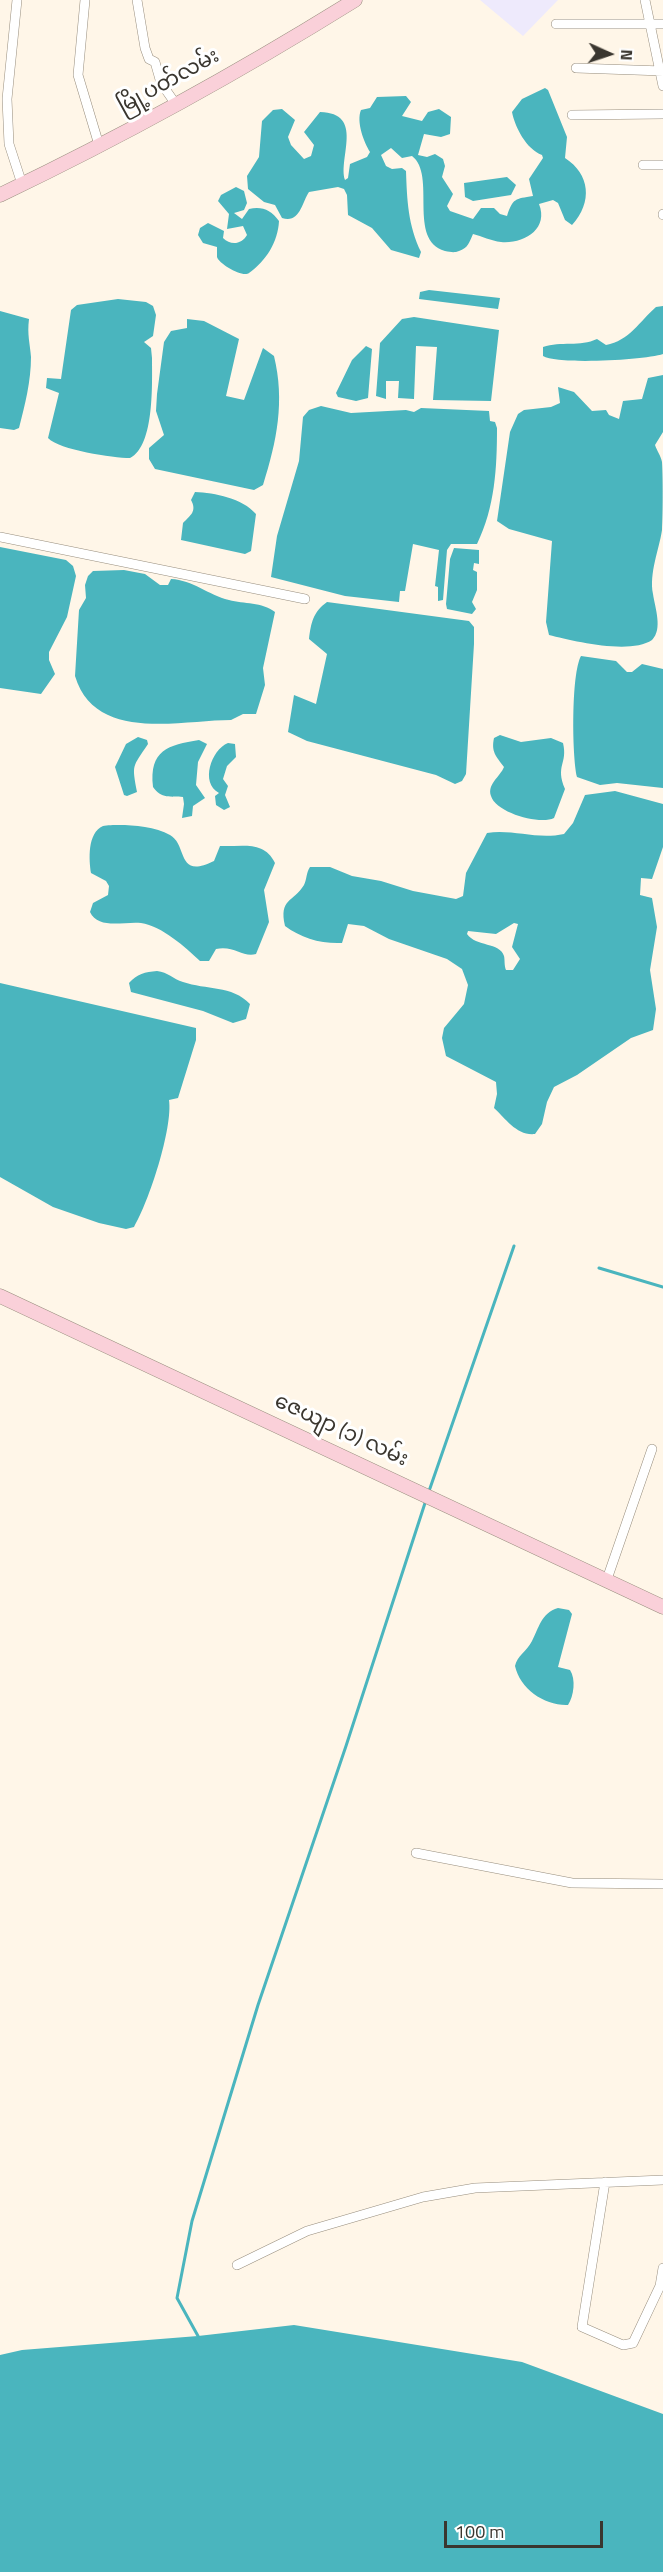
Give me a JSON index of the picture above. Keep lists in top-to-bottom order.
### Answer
{
  "streets": {
    "street": ["မြို့ပတ်လမ်း", "ဇေယျာ (၁) လမ်း"]
  },
  "scale_bar": "100 m",
  "north": "right"
}
